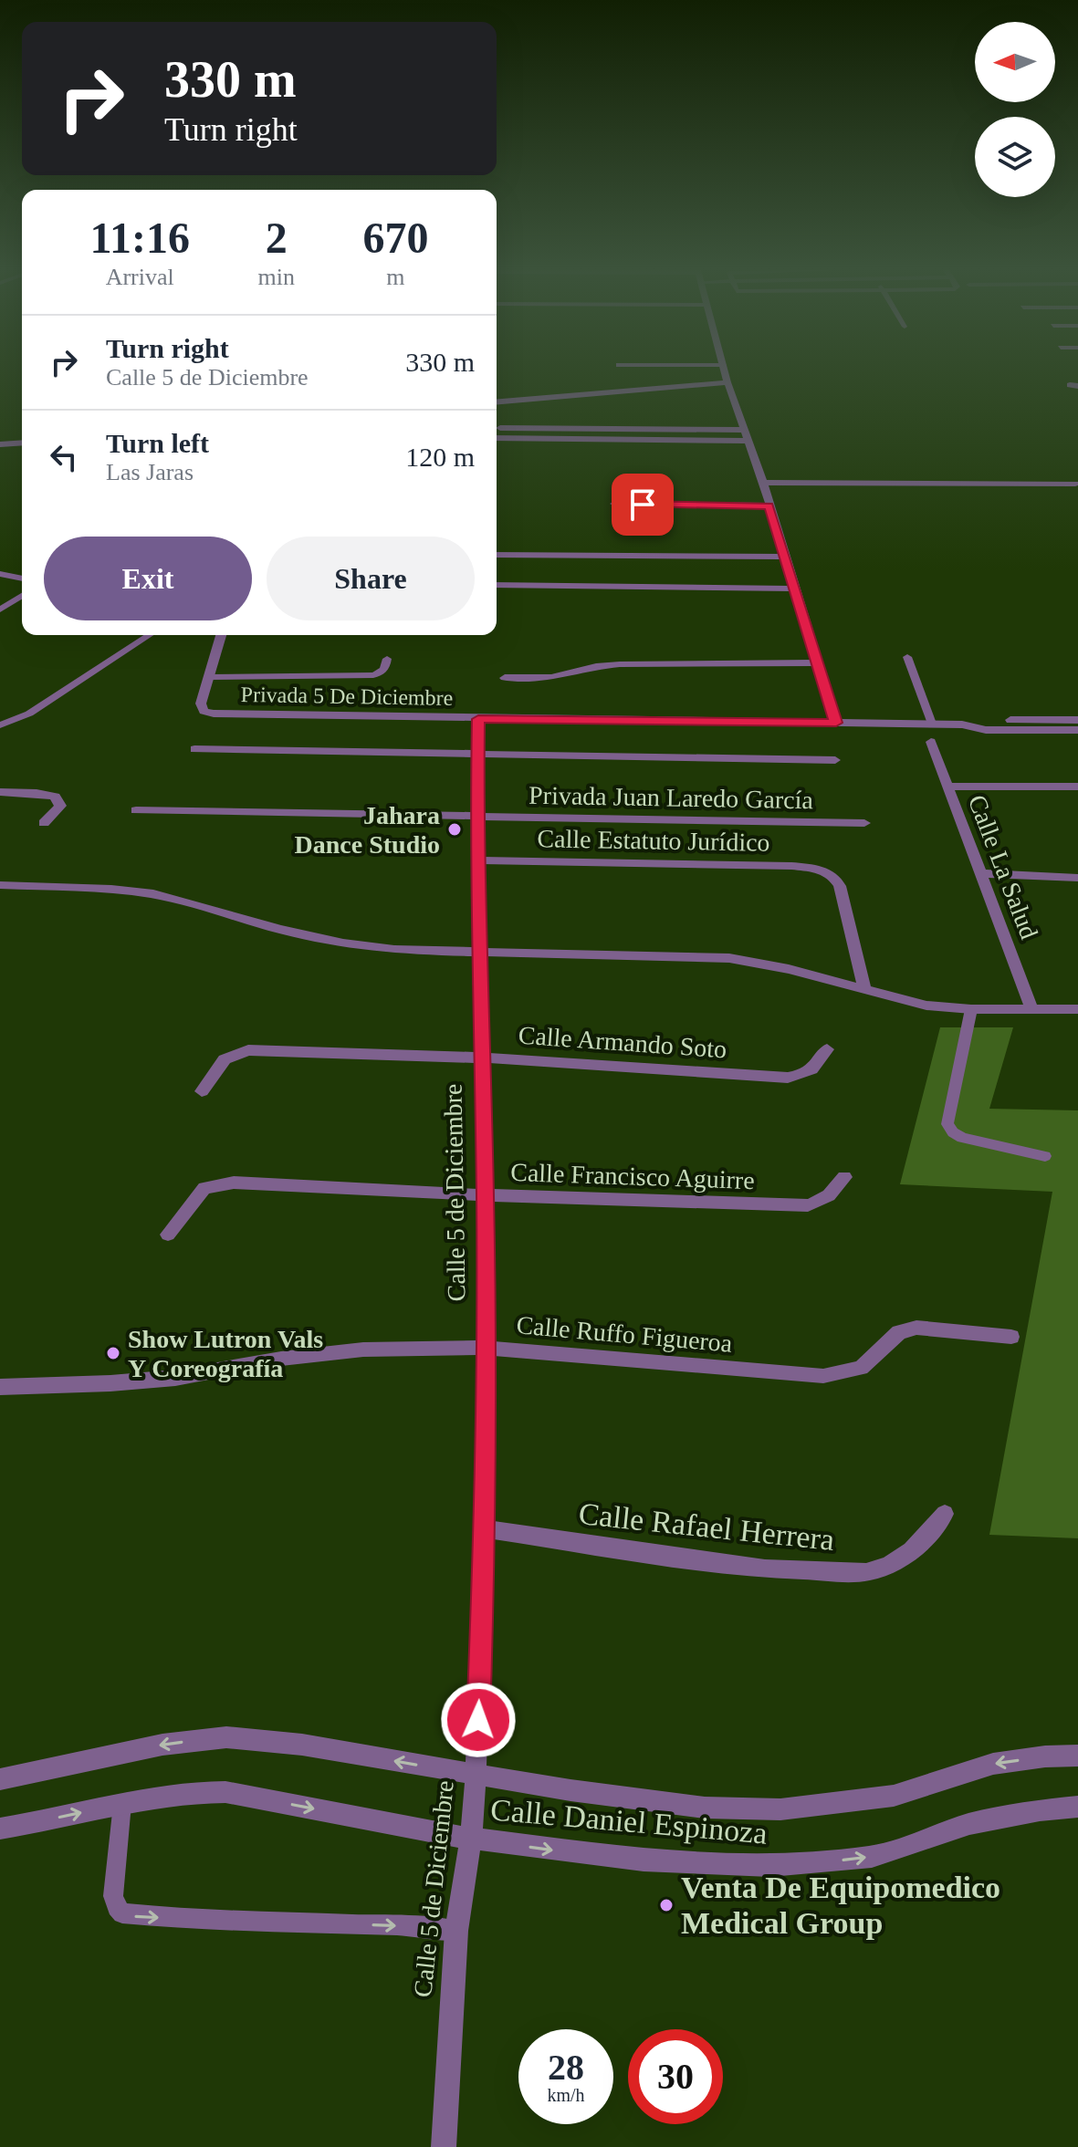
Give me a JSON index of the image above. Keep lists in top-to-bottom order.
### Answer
{
  "streets": {
    "street": [
      "Privada 5 De Diciembre",
      "Privada Juan Laredo García",
      "Calle Estatuto Jurídico",
      "Calle La Salud",
      "Calle Armando Soto",
      "Calle Francisco Aguirre",
      "Calle 5 de Diciembre",
      "Calle Ruffo Figueroa",
      "Calle Rafael Herrera",
      "Calle Daniel Espinoza"
    ]
  },
  "crossings": [
    ["Privada 5 De Diciembre", "Calle 5 de Diciembre"],
    ["Privada Juan Laredo García", "Calle 5 de Diciembre"],
    ["Calle Estatuto Jurídico", "Calle 5 de Diciembre"],
    ["Calle Armando Soto", "Calle 5 de Diciembre"],
    ["Calle Francisco Aguirre", "Calle 5 de Diciembre"],
    ["Calle 5 de Diciembre", "Calle Ruffo Figueroa"],
    ["Calle 5 de Diciembre", "Calle Rafael Herrera"],
    ["Calle 5 de Diciembre", "Calle Daniel Espinoza"]
  ],
  "places": ["Jahara Dance Studio", "Show Lutron Vals Y Coreografía", "Venta De Equipomedico Medical Group"],
  "north": "left",
  "page": {
    "turn": ["330 m", "Turn right"],
    "eta": [
      "11:16",
      "Arrival",
      "2",
      "min",
      "670",
      "m"
    ],
    "list": [
      {
        "name": "Turn right",
        "note": "Calle 5 de Diciembre",
        "value": "330 m"
      },
      {
        "name": "Turn left",
        "note": "Las Jaras",
        "value": "120 m"
      }
    ],
    "buttons": ["Exit", "Share"],
    "speed": "28 km/h",
    "limit": "30"
  }
}
